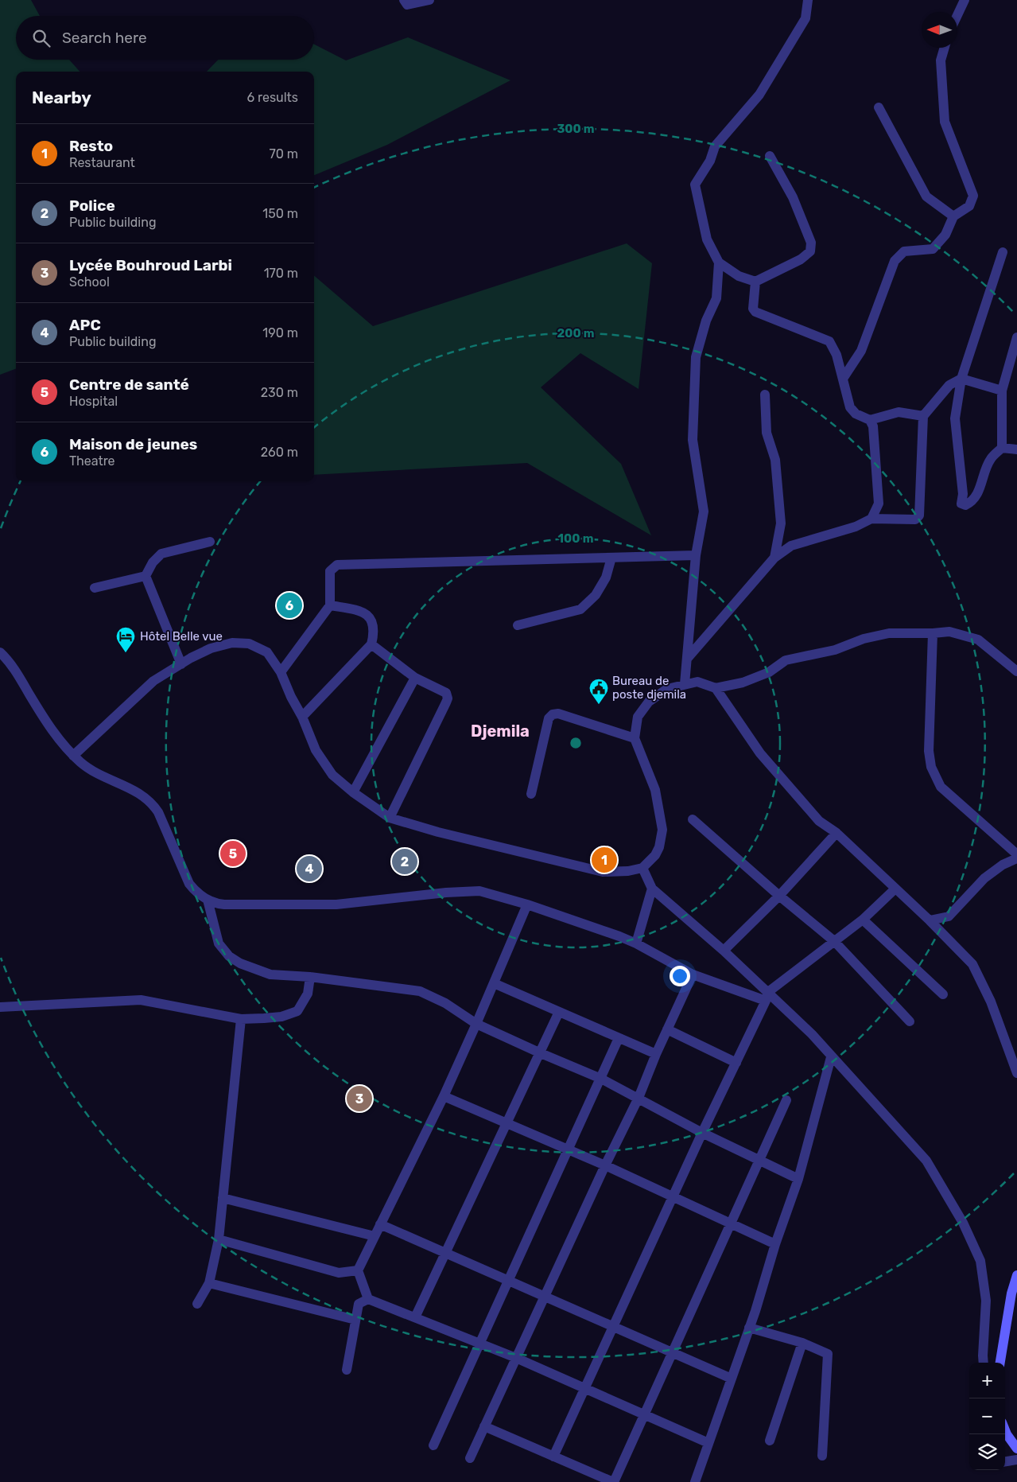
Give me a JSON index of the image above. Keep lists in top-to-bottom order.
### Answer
{
  "districts": ["Djemila"],
  "places": {
    "hotel": ["Hôtel Belle vue"],
    "public building": ["Bureau de poste djemila"]
  },
  "north": "left",
  "page": {
    "search": "Search here",
    "heading": ["Nearby", "6 results"],
    "list": [
      {
        "mark": "1",
        "name": "Resto",
        "note": "Restaurant",
        "value": "70 m"
      },
      {
        "mark": "2",
        "name": "Police",
        "note": "Public building",
        "value": "150 m"
      },
      {
        "mark": "3",
        "name": "Lycée Bouhroud Larbi",
        "note": "School",
        "value": "170 m"
      },
      {
        "mark": "4",
        "name": "APC",
        "note": "Public building",
        "value": "190 m"
      },
      {
        "mark": "5",
        "name": "Centre de santé",
        "note": "Hospital",
        "value": "230 m"
      },
      {
        "mark": "6",
        "name": "Maison de jeunes",
        "note": "Theatre",
        "value": "260 m"
      }
    ],
    "pins": [
      "6",
      "5",
      "1",
      "2",
      "4",
      "3"
    ],
    "map_buttons": ["+", "−"]
  },
  "rings": ["300 m", "200 m", "100 m"]
}
